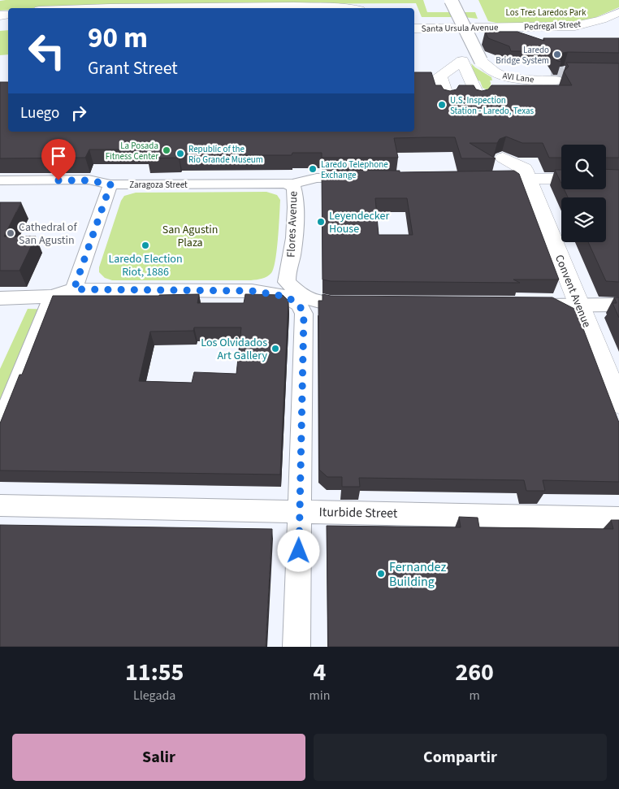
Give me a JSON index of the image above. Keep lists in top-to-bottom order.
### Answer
{
  "streets": {
    "main road": [
      "Pedregal Street",
      "Santa Ursula Avenue",
      "AVI Lane",
      "Convent Avenue"
    ],
    "street": ["Zaragoza Street", "Flores Avenue", "Iturbide Street"]
  },
  "crossings": [
    ["Pedregal Street", "Santa Ursula Avenue"],
    ["Zaragoza Street", "Flores Avenue"]
  ],
  "parks": ["Los Tres Laredos Park", "San Agustin Plaza"],
  "places": [
    "Laredo Bridge System",
    "U.S. Inspection Station - Laredo, Texas",
    "La Posada Fitness Center",
    "Republic of the Rio Grande Museum",
    "Laredo Telephone Exchange",
    "Leyendecker House",
    "Cathedral of San Agustin",
    "Laredo Election Riot, 1886",
    "Los Olvidados Art Gallery",
    "Fernandez Building"
  ],
  "page": {
    "turn": ["90 m", "Grant Street"],
    "then": "Luego",
    "eta": [
      "11:55",
      "Llegada",
      "4",
      "min",
      "260",
      "m"
    ],
    "buttons": ["Salir", "Compartir"]
  }
}
